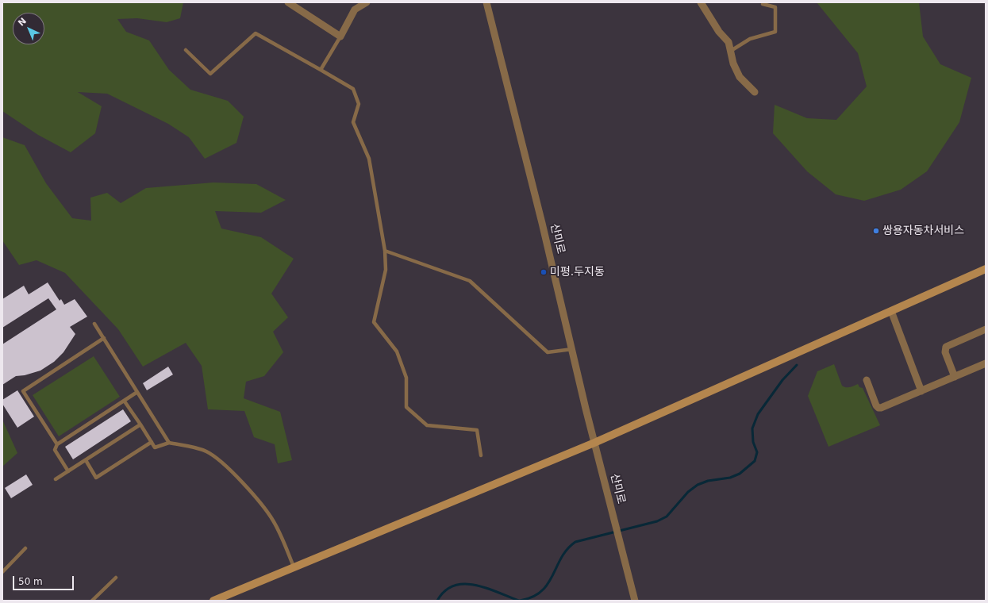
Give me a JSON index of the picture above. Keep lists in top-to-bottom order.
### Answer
{
  "streets": {
    "street": ["산미로"]
  },
  "places": ["쌍용자동차서비스", "미평.두지동"],
  "scale_bar": "50 m",
  "north": "top left"
}
